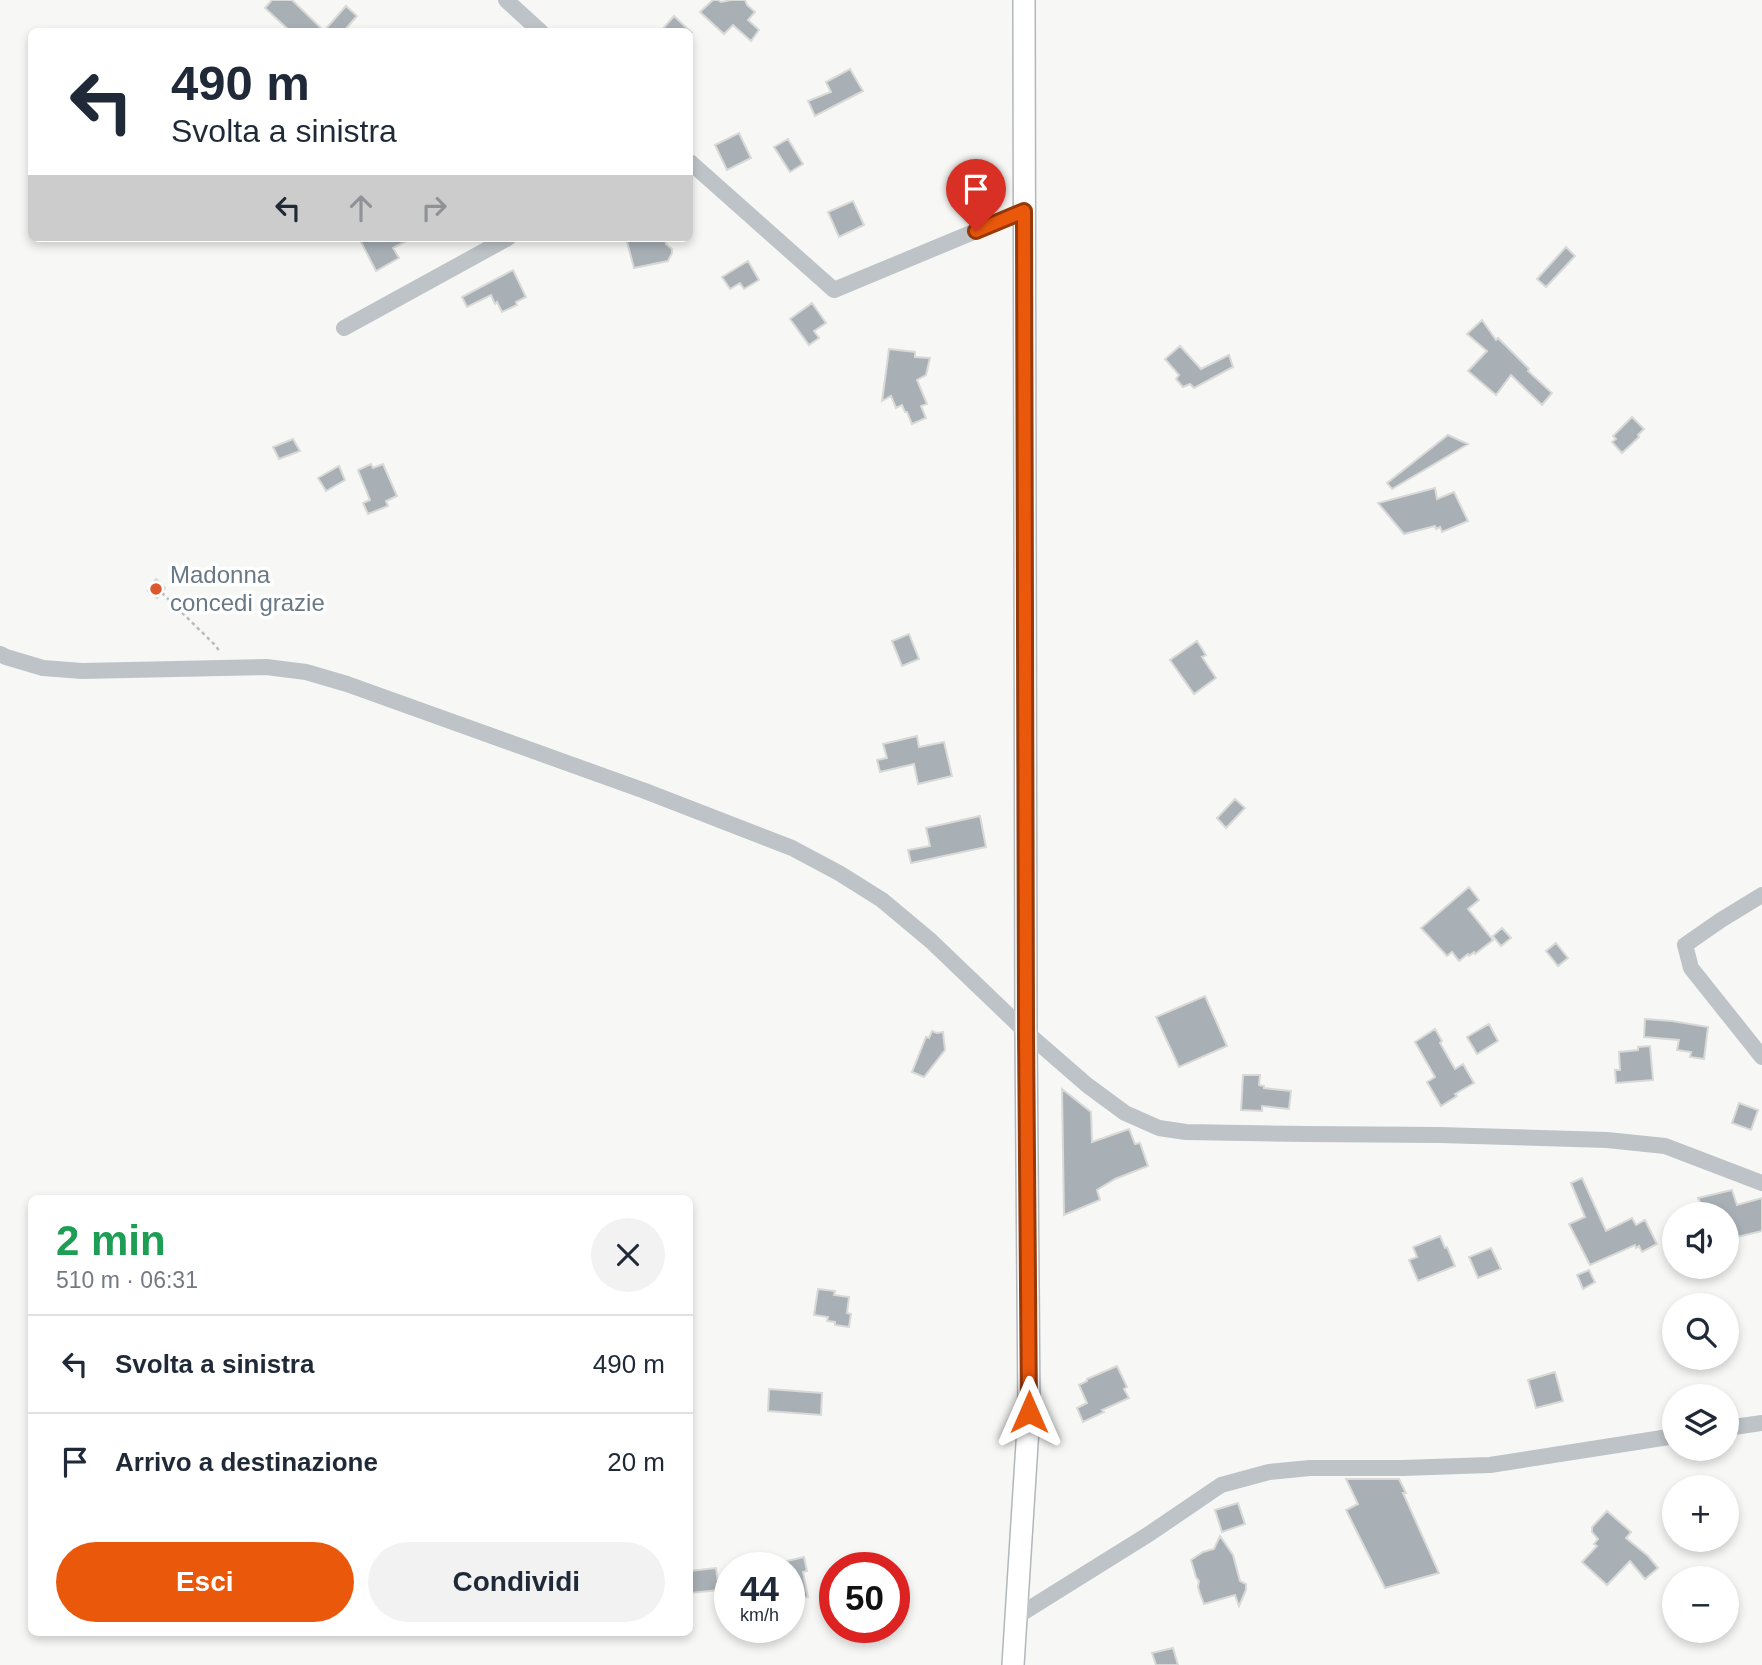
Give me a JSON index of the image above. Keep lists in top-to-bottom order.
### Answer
{
  "places": ["Madonna concedi grazie"],
  "page": {
    "turn": ["490 m", "Svolta a sinistra"],
    "heading": ["2 min", "510 m · 06:31"],
    "map_buttons": ["+", "−"],
    "list": [
      {
        "name": "Svolta a sinistra",
        "value": "490 m"
      },
      {
        "name": "Arrivo a destinazione",
        "value": "20 m"
      }
    ],
    "buttons": ["Esci", "Condividi"],
    "speed": "44 km/h",
    "limit": "50"
  }
}
